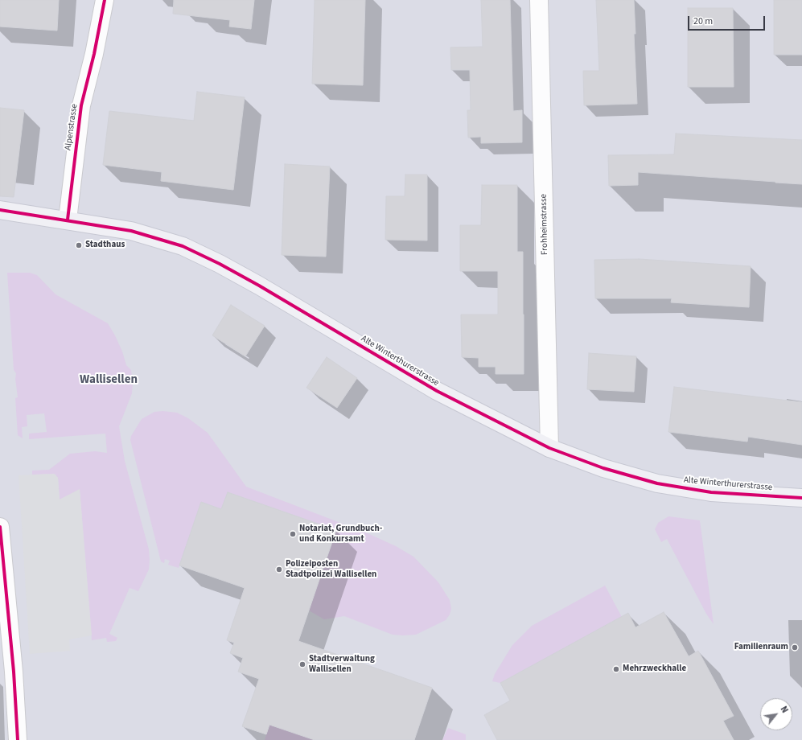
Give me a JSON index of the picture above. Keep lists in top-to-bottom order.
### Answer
{
  "streets": {
    "main road": ["Alte Winterthurerstrasse"],
    "street": ["Alpenstrasse", "Frohheimstrasse"]
  },
  "crossings": [
    ["Alpenstrasse", "Alte Winterthurerstrasse"],
    ["Frohheimstrasse", "Alte Winterthurerstrasse"]
  ],
  "districts": ["Wallisellen"],
  "places": [
    "Stadthaus",
    "Notariat, Grundbuch- und Konkursamt",
    "Polizeiposten Stadtpolizei Wallisellen",
    "Familienraum",
    "Stadtverwaltung Wallisellen",
    "Mehrzweckhalle"
  ],
  "scale_bar": "20 m",
  "north": "top right"
}
